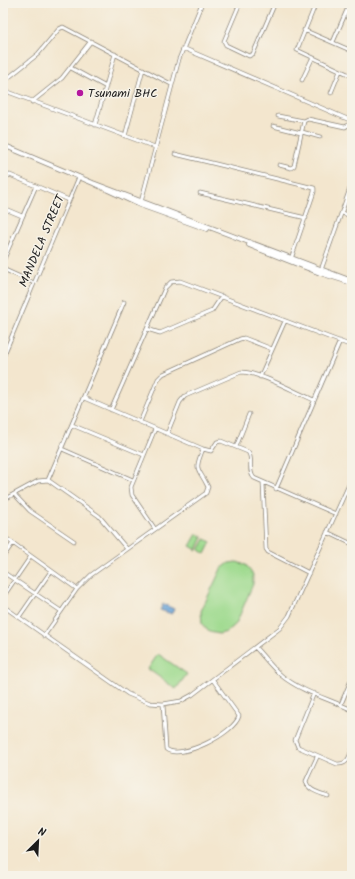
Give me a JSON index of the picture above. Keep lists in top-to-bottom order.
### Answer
{
  "streets": {
    "street": ["MANDELA STREET"]
  },
  "places": ["Tsunami BHC"],
  "north": "top right"
}
